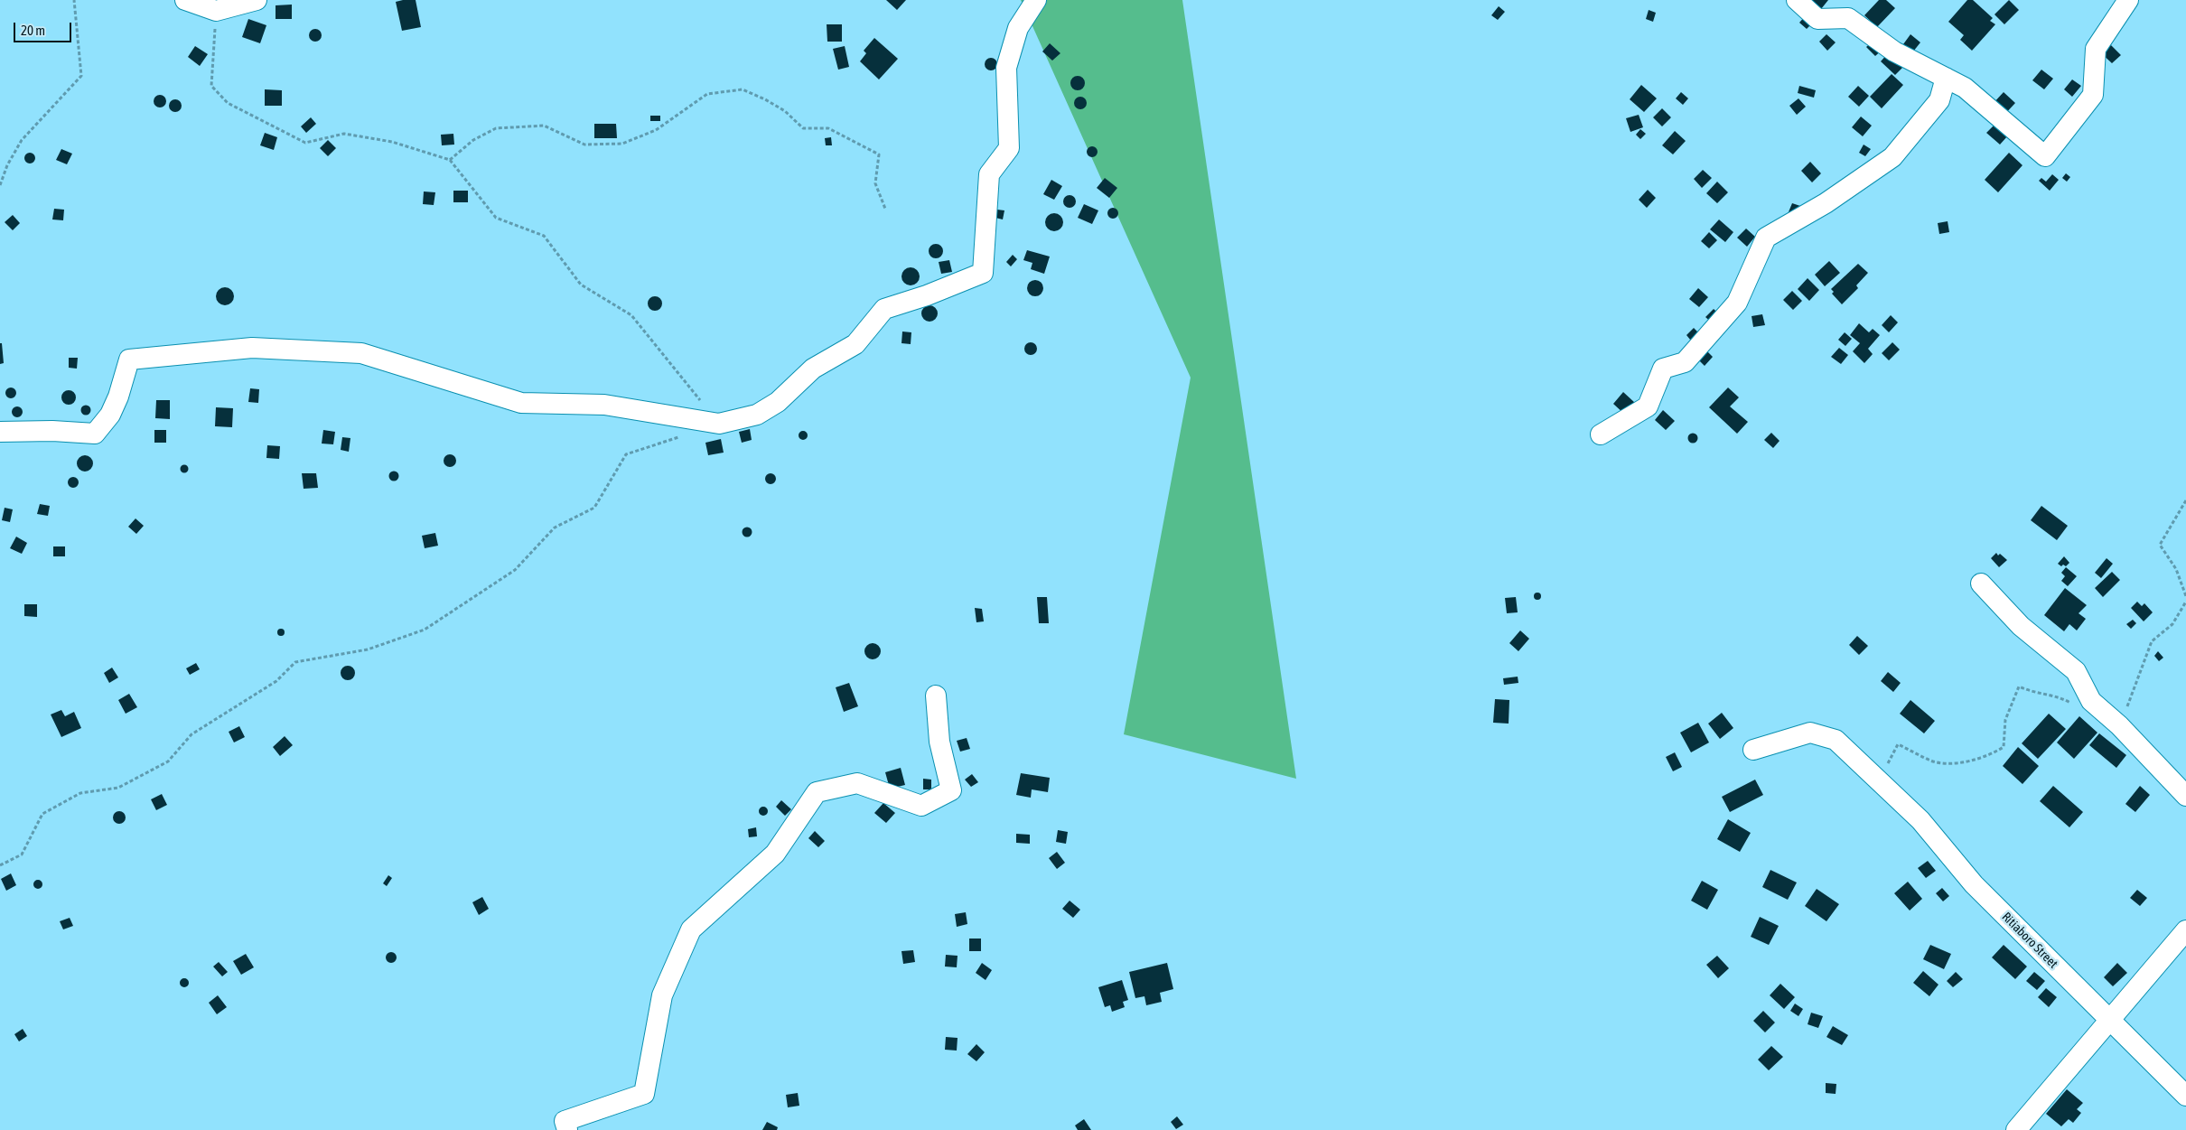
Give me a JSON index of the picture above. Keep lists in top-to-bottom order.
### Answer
{
  "streets": {
    "street": ["Ritiaboro Street"]
  },
  "scale_bar": "20 m"
}
